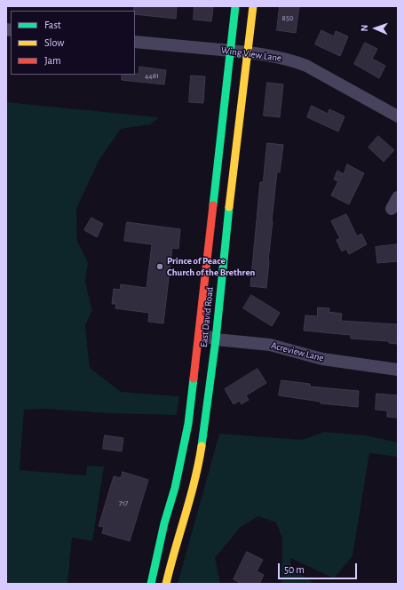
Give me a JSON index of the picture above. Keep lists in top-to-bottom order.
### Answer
{
  "streets": {
    "street": ["Wing View Lane", "East David Road", "Acreview Lane"]
  },
  "crossings": [
    ["Wing View Lane", "East David Road"],
    ["East David Road", "Acreview Lane"]
  ],
  "places": ["Prince of Peace Church of the Brethren"],
  "house_numbers": ["850", "4481", "717"],
  "legend": ["Fast", "Slow", "Jam"],
  "scale_bar": "50 m",
  "north": "left"
}
